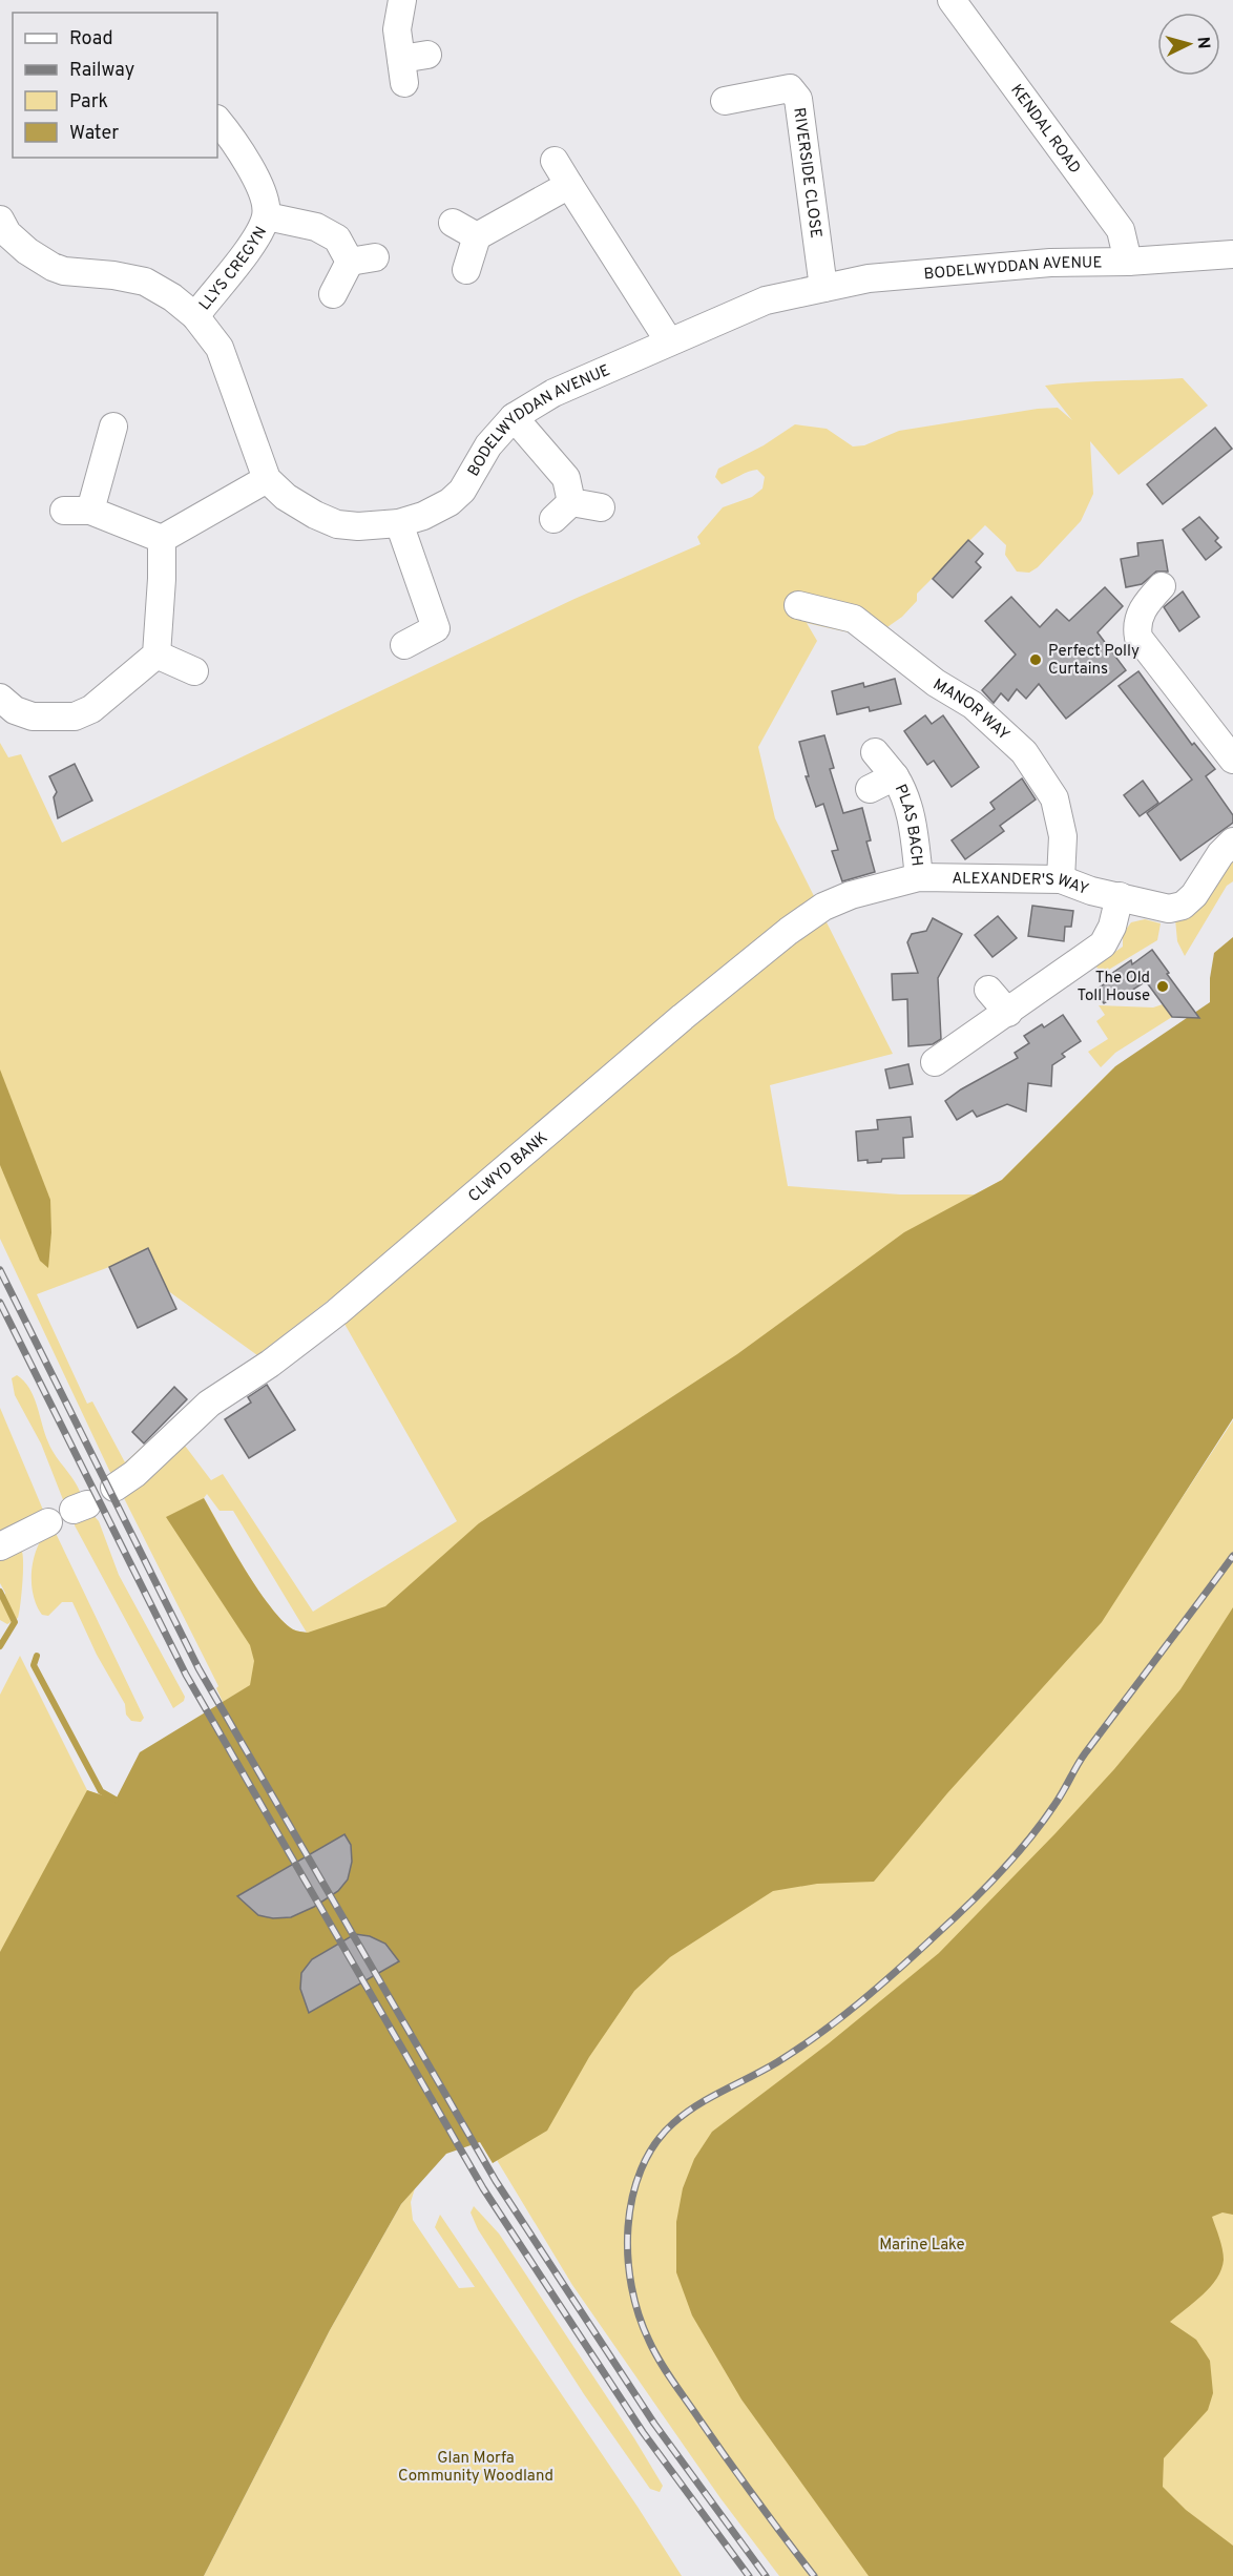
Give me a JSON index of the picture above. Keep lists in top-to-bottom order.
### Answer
{
  "streets": {
    "street": [
      "KENDAL ROAD",
      "RIVERSIDE CLOSE",
      "LLYS CREGYN",
      "BODELWYDDAN AVENUE",
      "MANOR WAY",
      "PLAS BACH",
      "ALEXANDER'S WAY",
      "CLWYD BANK"
    ]
  },
  "crossings": [
    ["KENDAL ROAD", "BODELWYDDAN AVENUE"],
    ["RIVERSIDE CLOSE", "BODELWYDDAN AVENUE"],
    ["MANOR WAY", "ALEXANDER'S WAY"],
    ["PLAS BACH", "ALEXANDER'S WAY"],
    ["PLAS BACH", "CLWYD BANK"],
    ["ALEXANDER'S WAY", "CLWYD BANK"]
  ],
  "parks": ["Marine Lake", "Glan Morfa Community Woodland"],
  "places": ["Perfect Polly Curtains", "The Old Toll House"],
  "legend": [
    "Road",
    "Railway",
    "Park",
    "Water"
  ],
  "north": "right"
}
